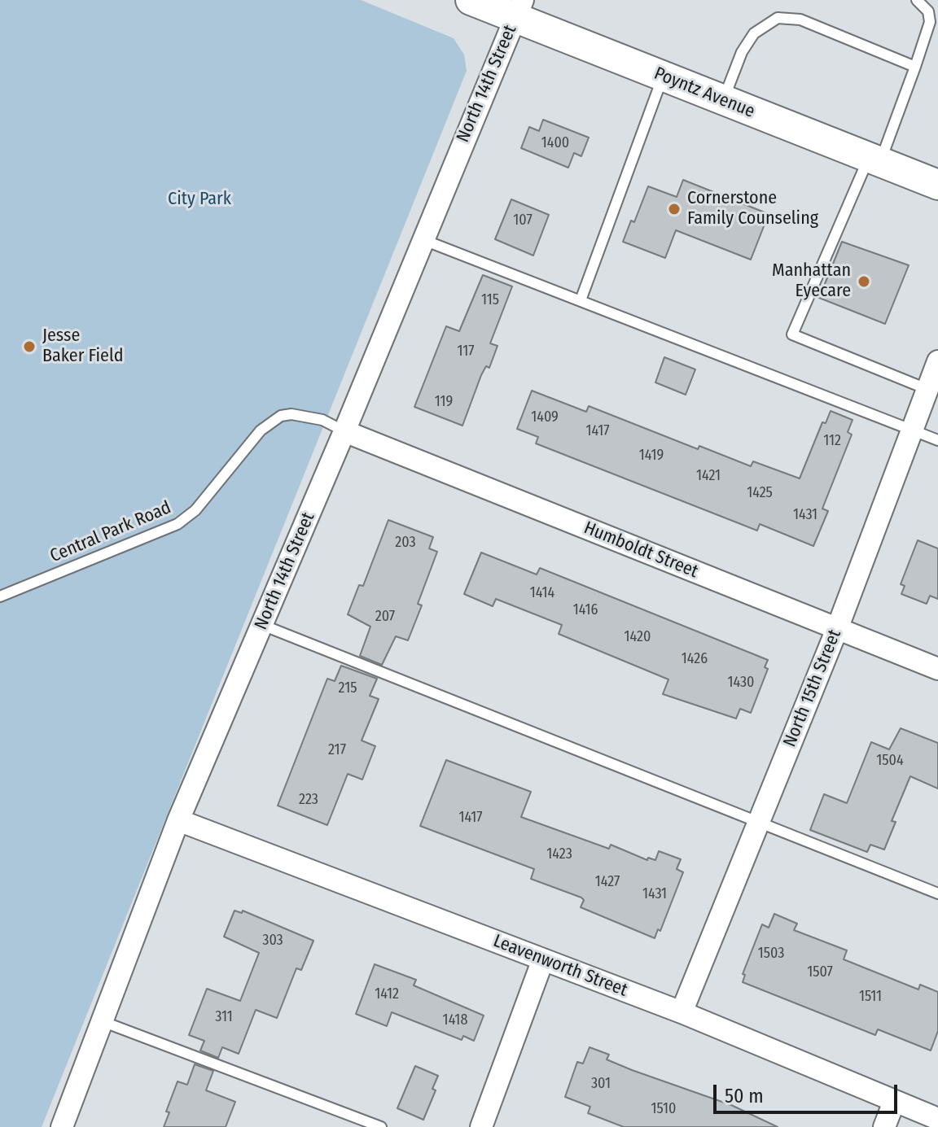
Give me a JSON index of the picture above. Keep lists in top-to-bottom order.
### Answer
{
  "streets": {
    "street": [
      "North 14th Street",
      "Poyntz Avenue",
      "Humboldt Street",
      "North 15th Street",
      "Leavenworth Street"
    ],
    "lane": ["Central Park Road"]
  },
  "crossings": [
    ["North 14th Street", "Poyntz Avenue"],
    ["North 14th Street", "Central Park Road"],
    ["North 14th Street", "Humboldt Street"],
    ["North 14th Street", "Leavenworth Street"],
    ["Central Park Road", "Humboldt Street"],
    ["Humboldt Street", "North 15th Street"],
    ["North 15th Street", "Leavenworth Street"]
  ],
  "parks": ["City Park"],
  "places": ["Cornerstone Family Counseling", "Manhattan Eyecare", "Jesse Baker Field"],
  "house_numbers": [
    "1400",
    "107",
    "115",
    "117",
    "119",
    "1409",
    "1417",
    "112",
    "1419",
    "1421",
    "1425",
    "1431",
    "203",
    "1414",
    "1416",
    "207",
    "1420",
    "1426",
    "1430",
    "215",
    "217",
    "1504",
    "223",
    "1417",
    "1423",
    "1427",
    "1431",
    "303",
    "1503",
    "1507",
    "1412",
    "1511",
    "311",
    "1418",
    "301",
    "1510"
  ],
  "scale_bar": "50 m"
}
